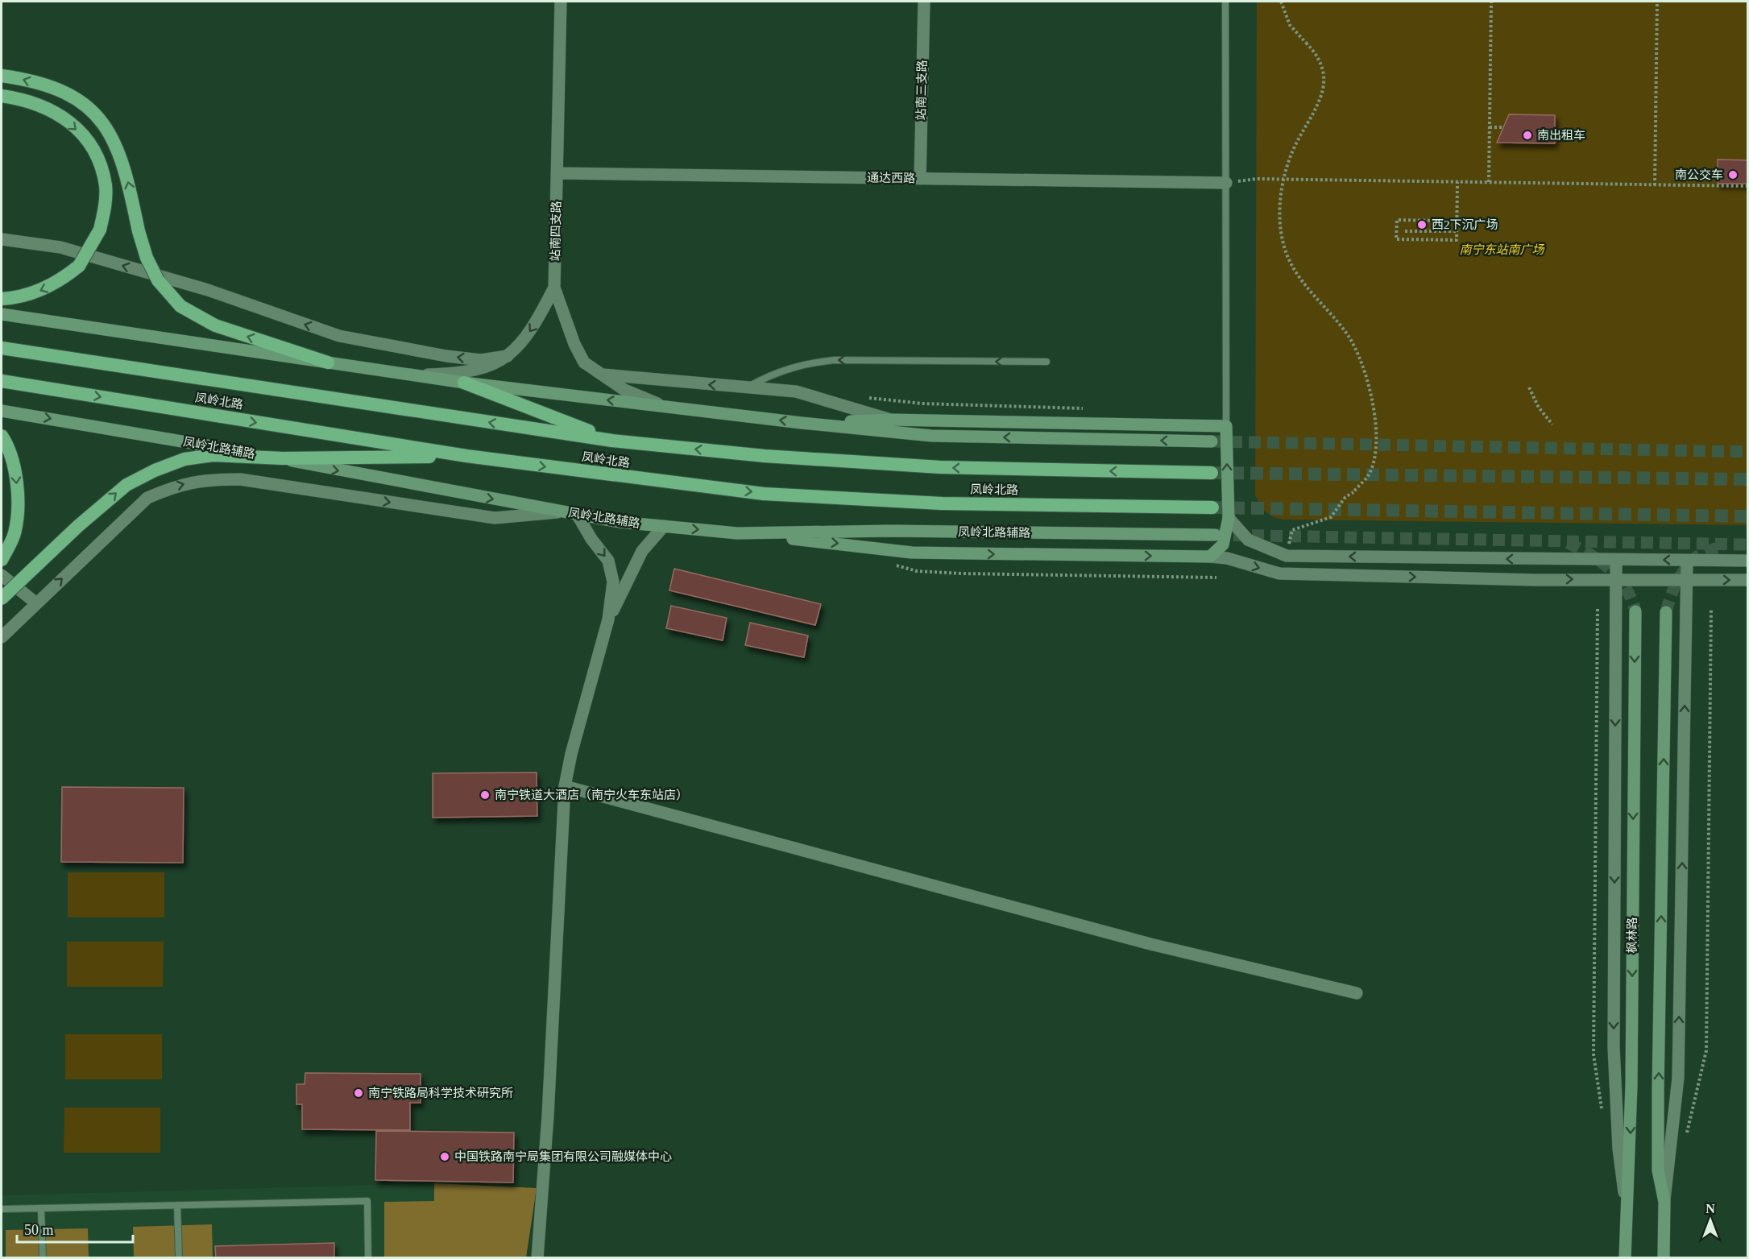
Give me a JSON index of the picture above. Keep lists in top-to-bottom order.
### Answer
{
  "streets": {
    "highway": ["凤岭北路"],
    "main road": ["凤岭北路辅路", "枫林路"],
    "street": ["站南三支路", "通达西路", "站南四支路"]
  },
  "crossings": [
    ["站南三支路", "通达西路"],
    ["通达西路", "站南四支路"]
  ],
  "parks": ["南宁东站南广场"],
  "places": [
    "南出租车",
    "南公交车",
    "西2下沉广场",
    "南宁铁道大酒店（南宁火车东站店）",
    "南宁铁路局科学技术研究所",
    "中国铁路南宁局集团有限公司融媒体中心"
  ],
  "scale_bar": "50 m",
  "north": "top"
}
